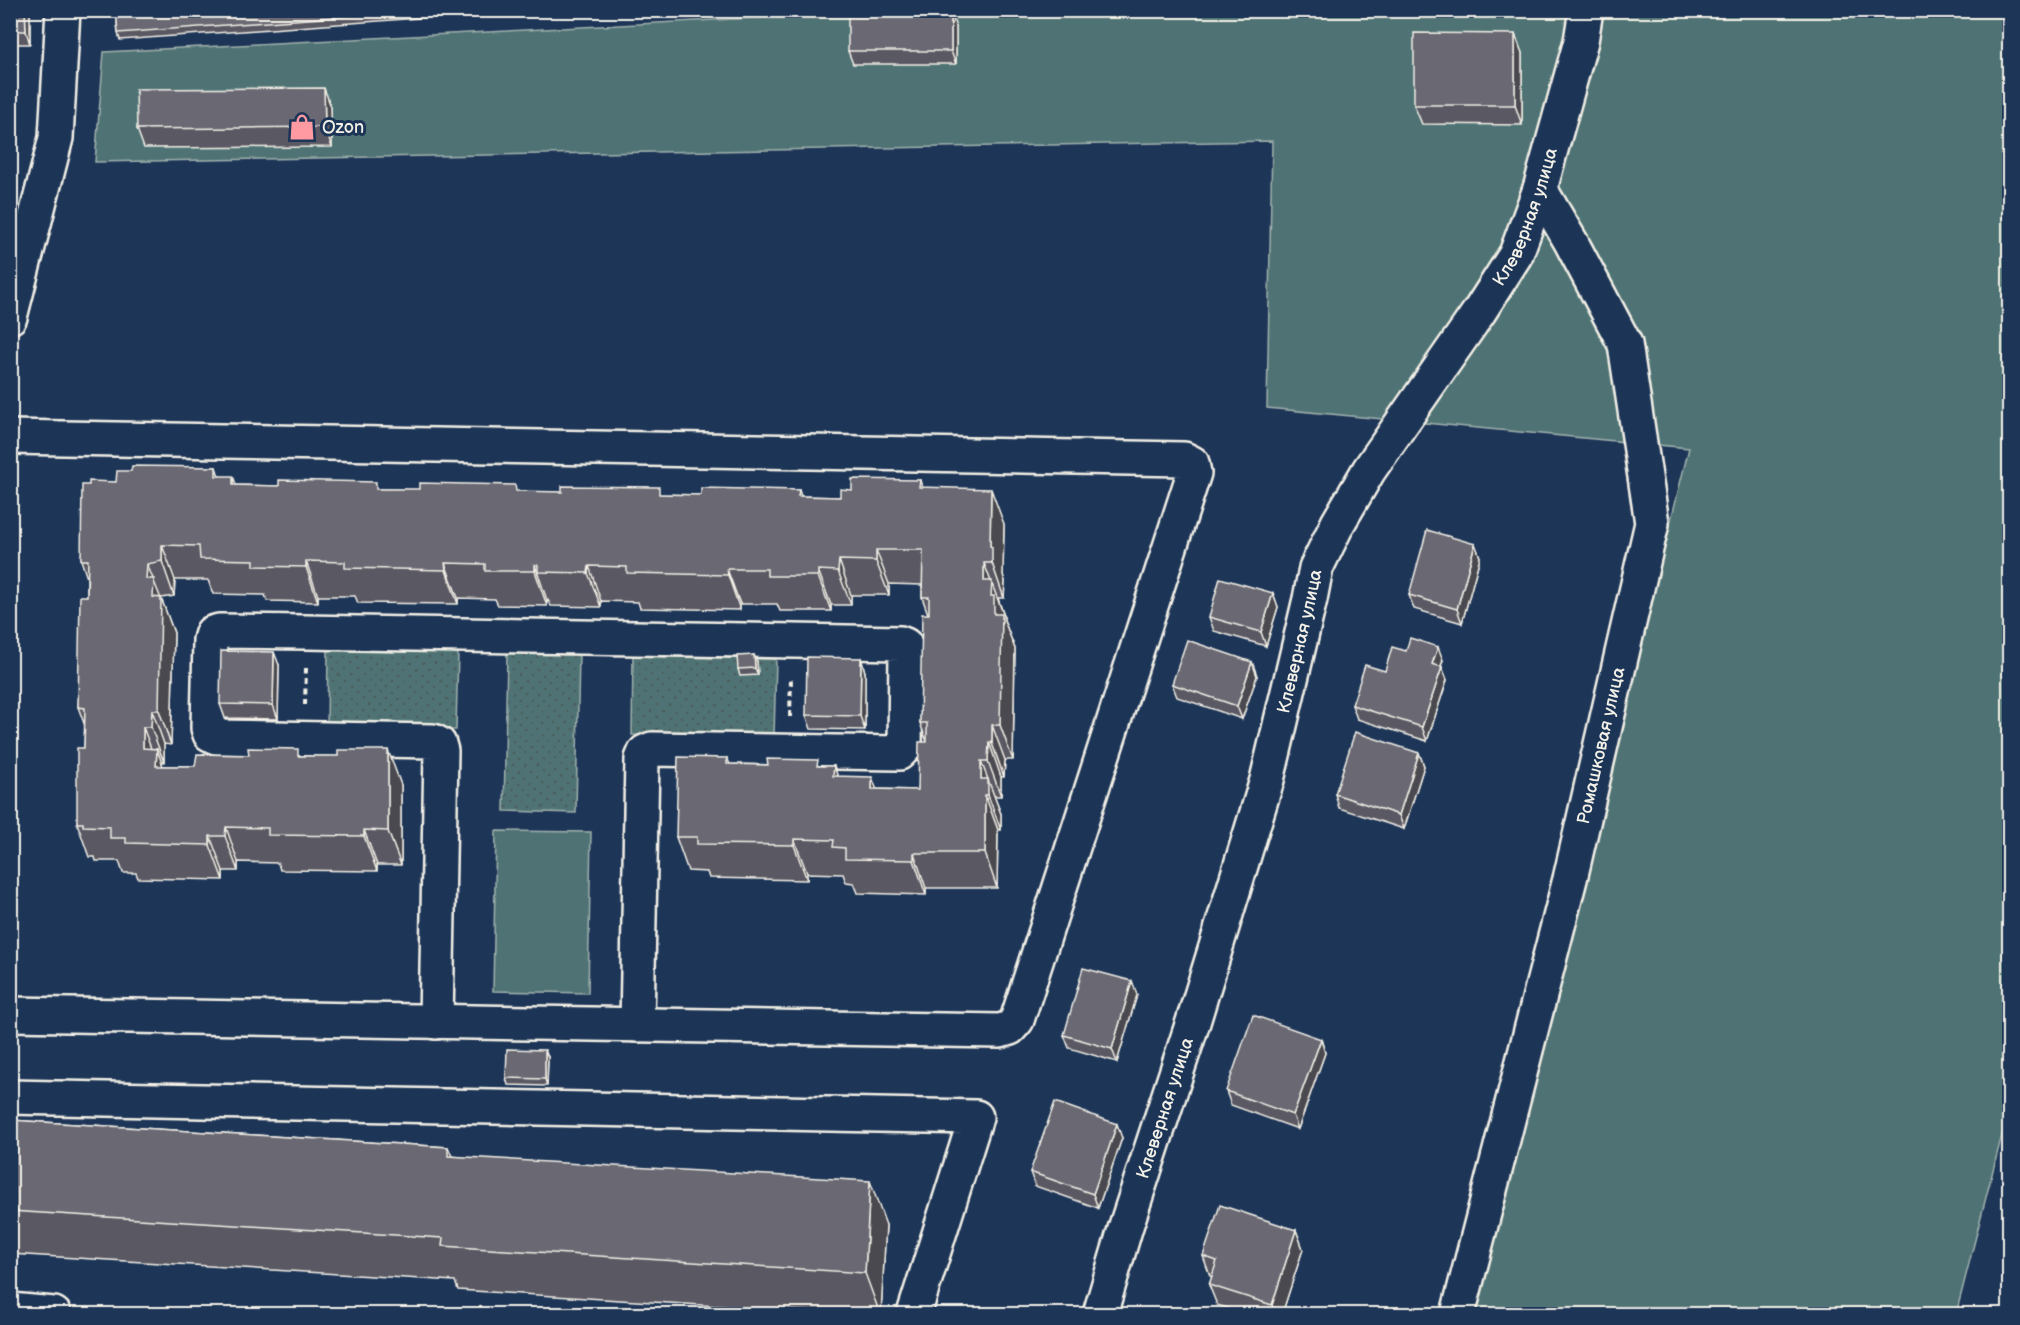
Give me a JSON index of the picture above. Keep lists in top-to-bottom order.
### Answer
{
  "streets": {
    "street": ["Клеверная улица", "Ромашковая улица"]
  },
  "crossings": [
    ["Клеверная улица", "Ромашковая улица"]
  ],
  "places": {
    "shop": ["Ozon"]
  }
}
